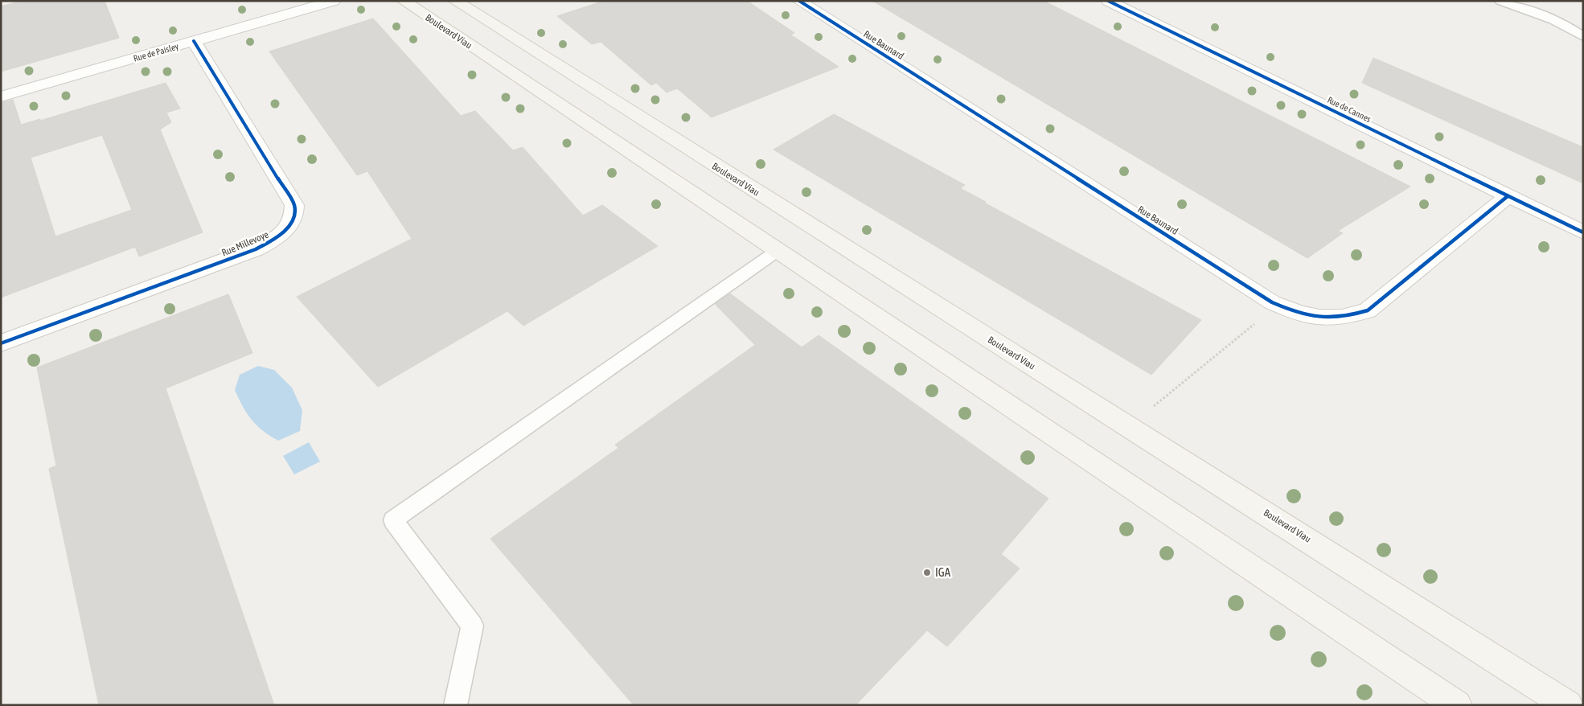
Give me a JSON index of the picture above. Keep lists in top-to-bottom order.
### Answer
{
  "streets": {
    "main road": ["Boulevard Viau"],
    "street": [
      "Rue Baunard",
      "Rue de Paisley",
      "Rue de Cannes",
      "Rue Millevoye"
    ]
  },
  "crossings": [
    ["Rue Baunard", "Rue de Cannes"],
    ["Rue de Paisley", "Rue Millevoye"]
  ],
  "places": ["IGA"]
}
